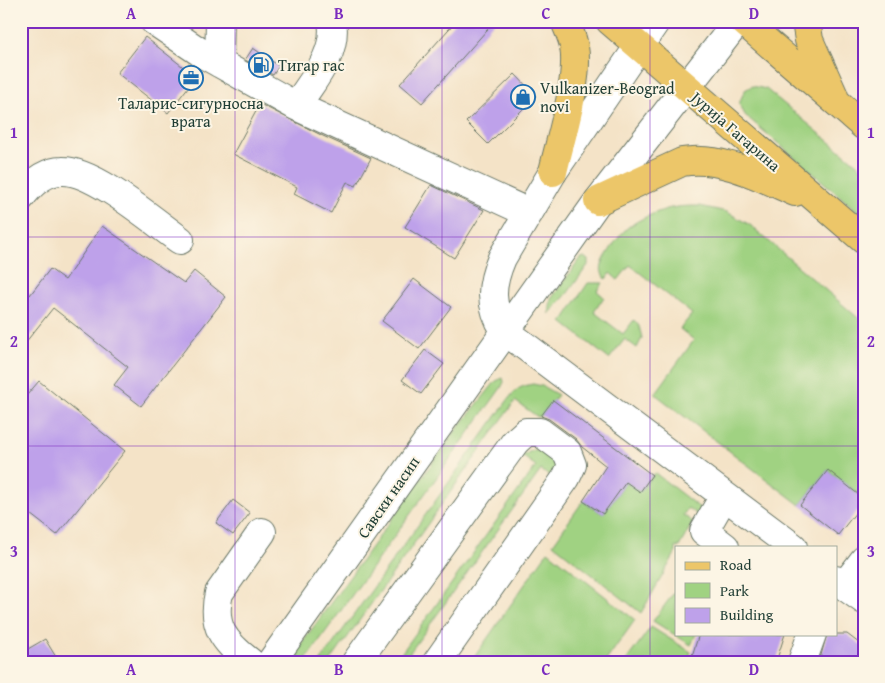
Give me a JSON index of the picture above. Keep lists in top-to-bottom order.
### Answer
{
  "streets": {
    "main road": ["Јурија Гагарина"],
    "street": ["Савски насип"]
  },
  "crossings": [
    ["Јурија Гагарина", "Савски насип"]
  ],
  "places": {
    "fuel station": ["Тигар гас"],
    "office": ["Таларис-сигурносна врата"],
    "shop": ["Vulkanizer-Beograd novi"]
  },
  "legend": ["Road", "Park", "Building"],
  "grid": {
    "columns": [
      "A",
      "B",
      "C",
      "D"
    ],
    "rows": ["1", "2", "3"]
  }
}
